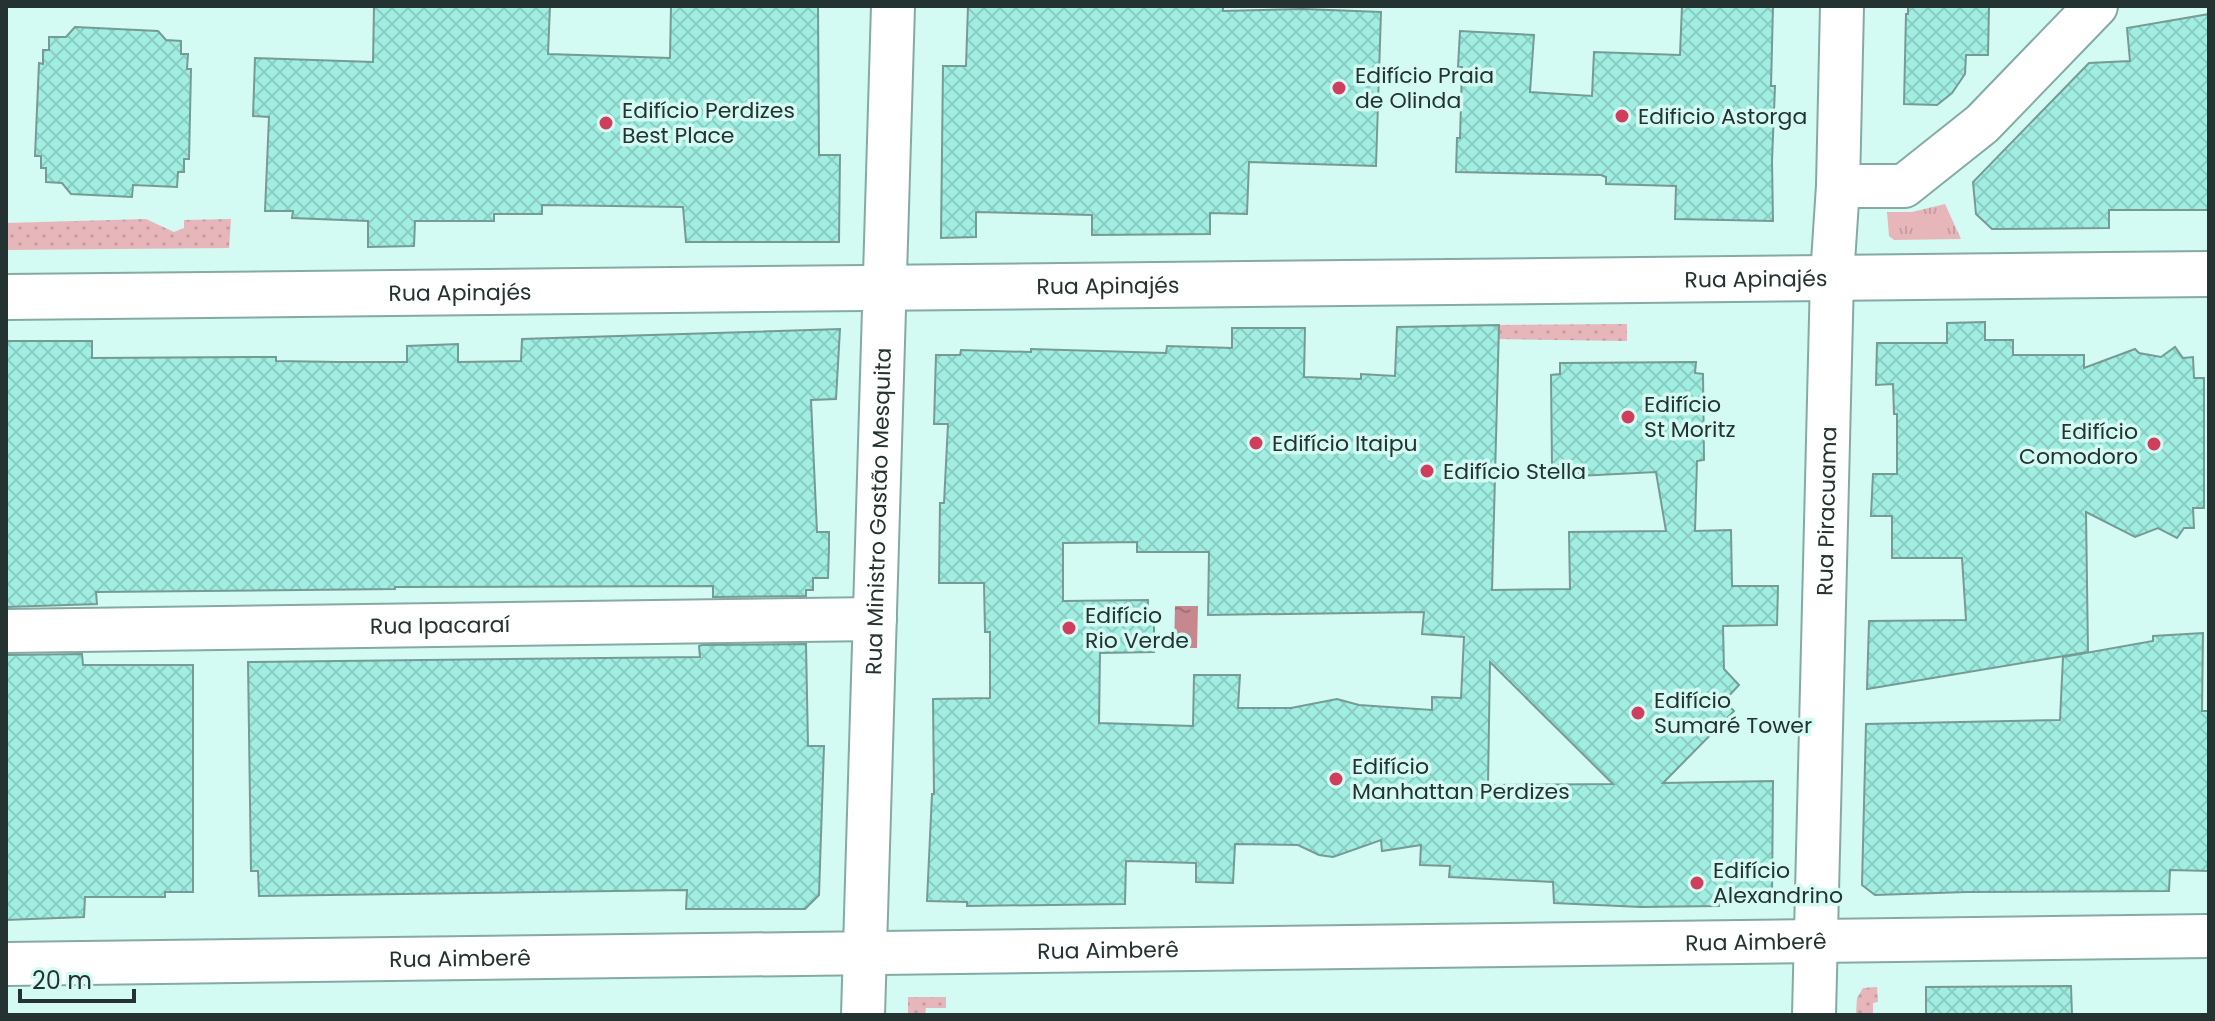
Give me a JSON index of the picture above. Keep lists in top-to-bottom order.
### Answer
{
  "streets": {
    "street": [
      "Rua Apinajés",
      "Rua Piracuama",
      "Rua Ministro Gastão Mesquita",
      "Rua Ipacaraí",
      "Rua Aimberê"
    ]
  },
  "crossings": [
    ["Rua Apinajés", "Rua Piracuama"],
    ["Rua Apinajés", "Rua Ministro Gastão Mesquita"],
    ["Rua Piracuama", "Rua Aimberê"],
    ["Rua Ministro Gastão Mesquita", "Rua Ipacaraí"],
    ["Rua Ministro Gastão Mesquita", "Rua Aimberê"]
  ],
  "places": [
    "Edifício Praia de Olinda",
    "Edificio Astorga",
    "Edifício Perdizes Best Place",
    "Edifício St Moritz",
    "Edifício Itaipu",
    "Edifício Comodoro",
    "Edifício Stella",
    "Edifício Rio Verde",
    "Edifício Sumaré Tower",
    "Edifício Manhattan Perdizes",
    "Edifício Alexandrino"
  ],
  "scale_bar": "20 m"
}
